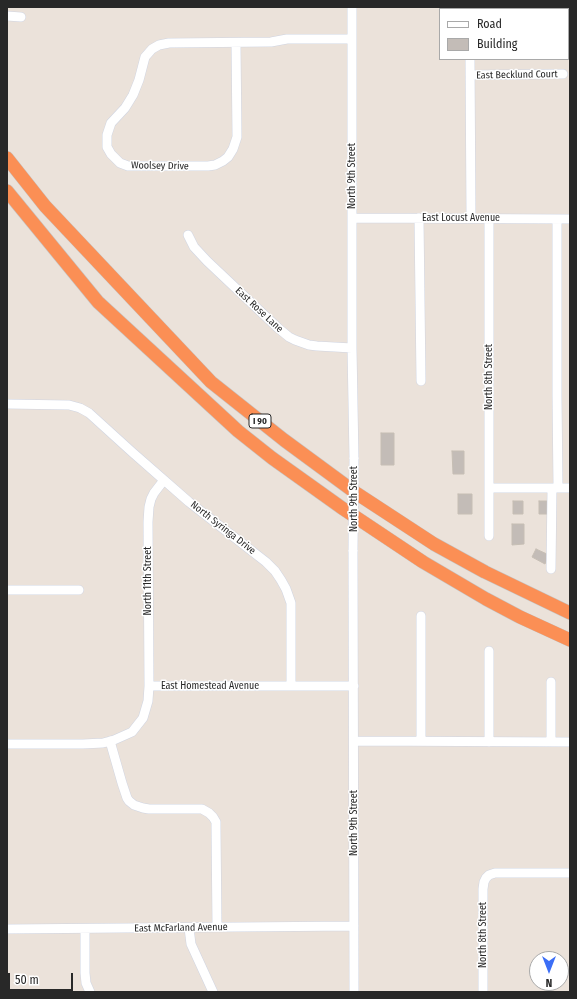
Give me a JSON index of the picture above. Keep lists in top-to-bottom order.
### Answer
{
  "streets": {
    "highway": ["I 90"],
    "street": [
      "East Becklund Court",
      "Woolsey Drive",
      "North 9th Street",
      "East Locust Avenue",
      "East Rose Lane",
      "North 8th Street",
      "North Syringa Drive",
      "North 11th Street",
      "East Homestead Avenue",
      "East McFarland Avenue"
    ]
  },
  "crossings": [
    ["Woolsey Drive", "North 9th Street"],
    ["North 9th Street", "East Locust Avenue"],
    ["North 9th Street", "East Rose Lane"],
    ["North 9th Street", "East Homestead Avenue"],
    ["North 9th Street", "East McFarland Avenue"],
    ["East Locust Avenue", "North 8th Street"],
    ["North Syringa Drive", "North 11th Street"],
    ["North Syringa Drive", "East Homestead Avenue"],
    ["North 11th Street", "East Homestead Avenue"]
  ],
  "legend": ["Road", "Building"],
  "scale_bar": "50 m",
  "north": "bottom"
}
